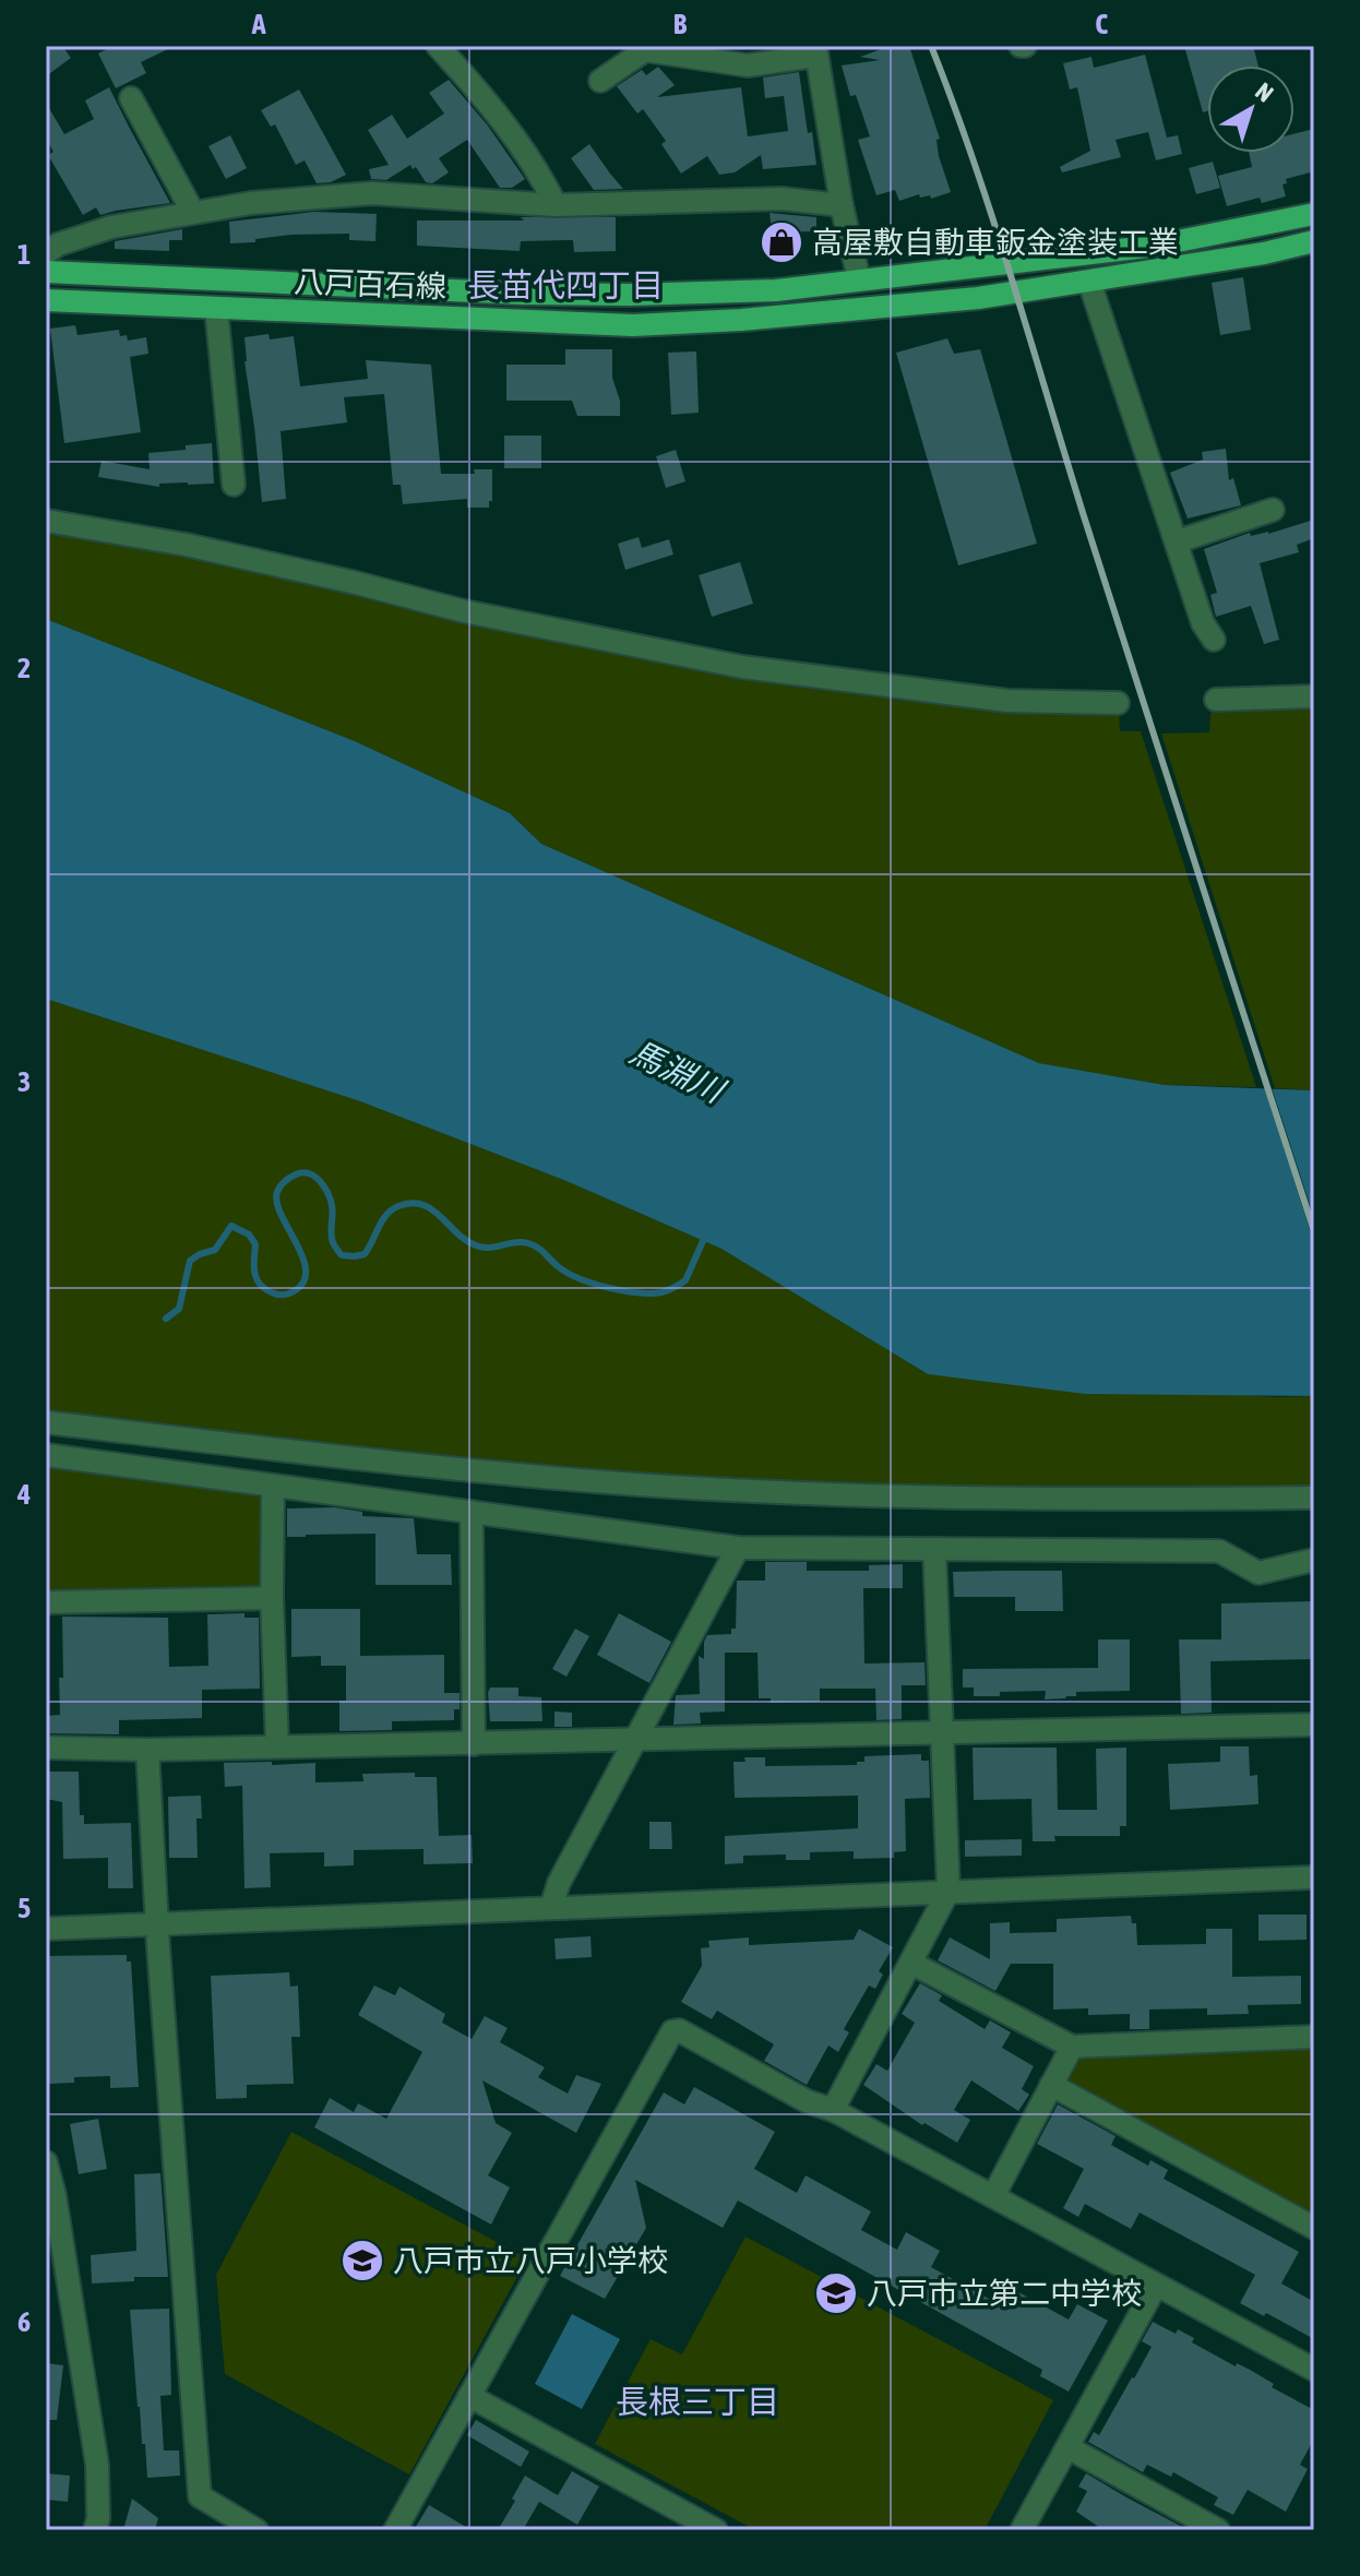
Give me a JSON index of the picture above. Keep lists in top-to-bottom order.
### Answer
{
  "streets": {
    "main road": ["八戸百石線"]
  },
  "districts": ["長苗代四丁目", "長根三丁目"],
  "water": ["馬淵川"],
  "places": {
    "shop": ["高屋敷自動車鈑金塗装工業"],
    "school or university": ["八戸市立八戸小学校", "八戸市立第二中学校"]
  },
  "north": "top right",
  "grid": {
    "columns": ["A", "B", "C"],
    "rows": [
      "1",
      "2",
      "3",
      "4",
      "5",
      "6"
    ]
  }
}
